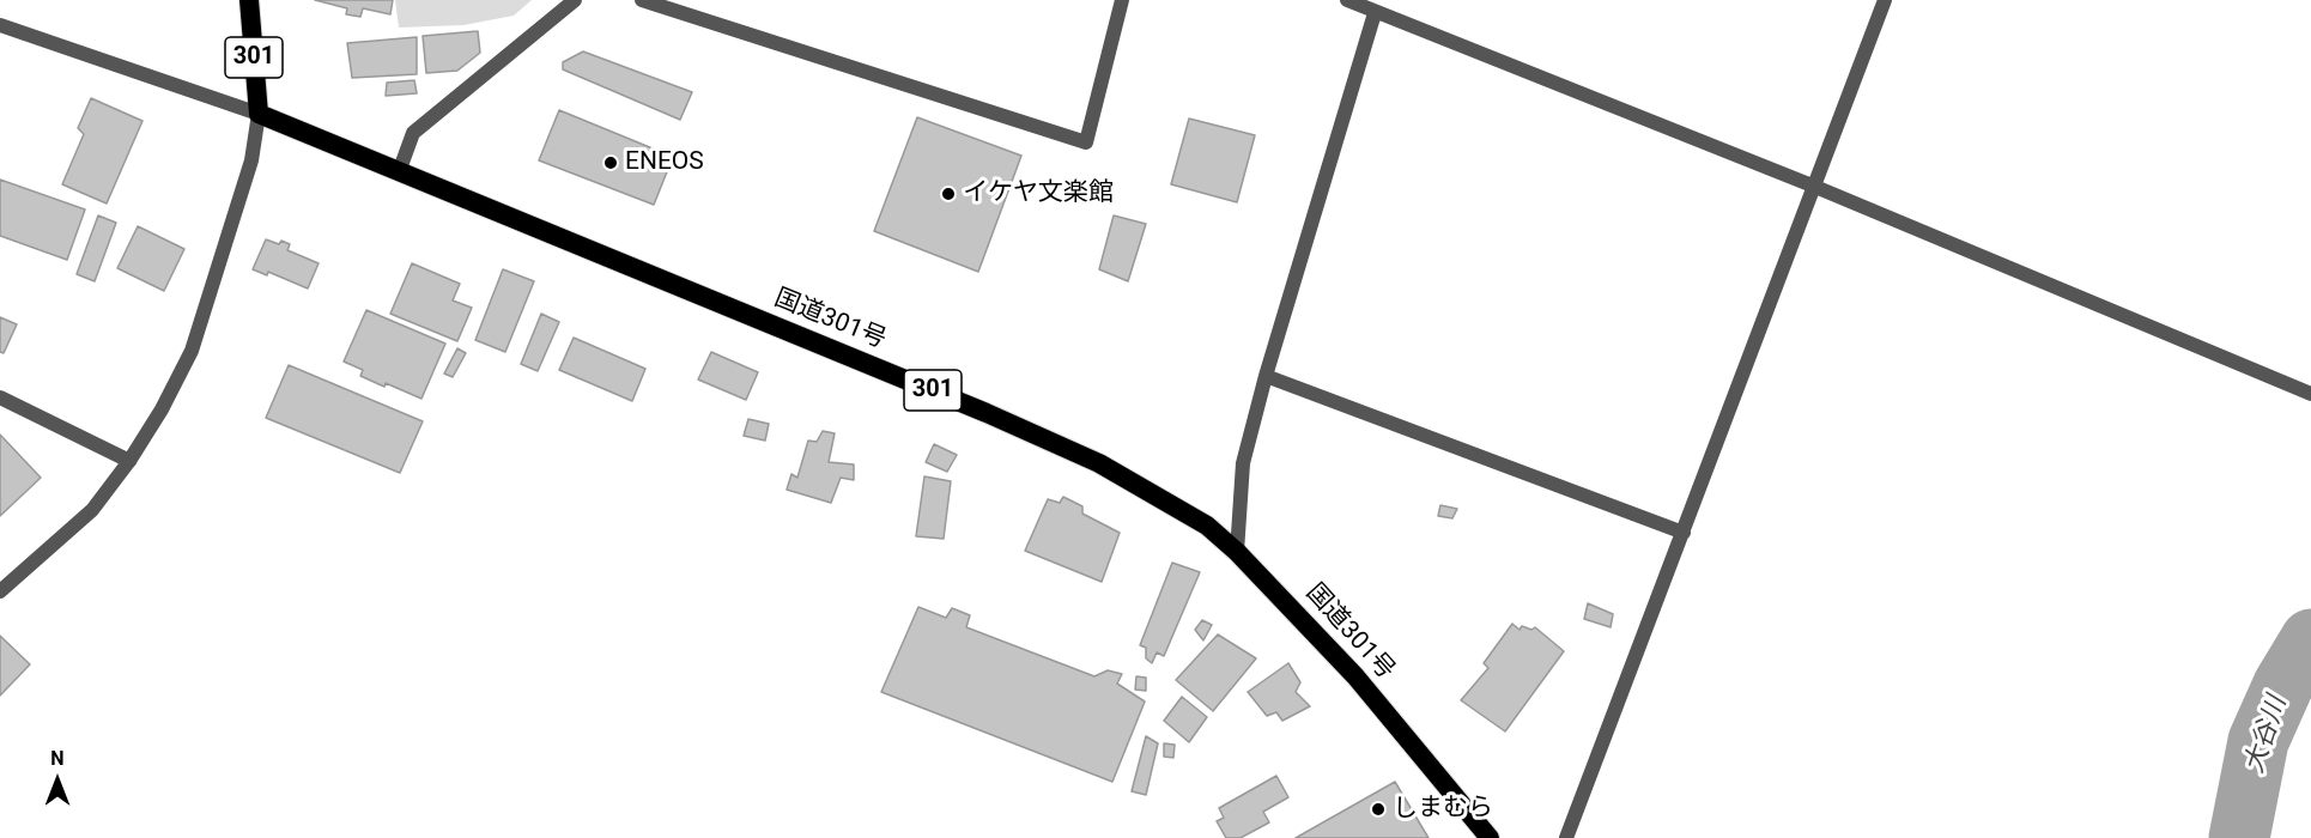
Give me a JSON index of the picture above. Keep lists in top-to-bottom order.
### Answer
{
  "streets": {
    "highway": ["301", "国道301号"]
  },
  "crossings": [
    ["301", "国道301号"]
  ],
  "water": ["大谷川"],
  "places": ["ENEOS", "イケヤ文楽館", "しまむら"],
  "north": "top"
}
